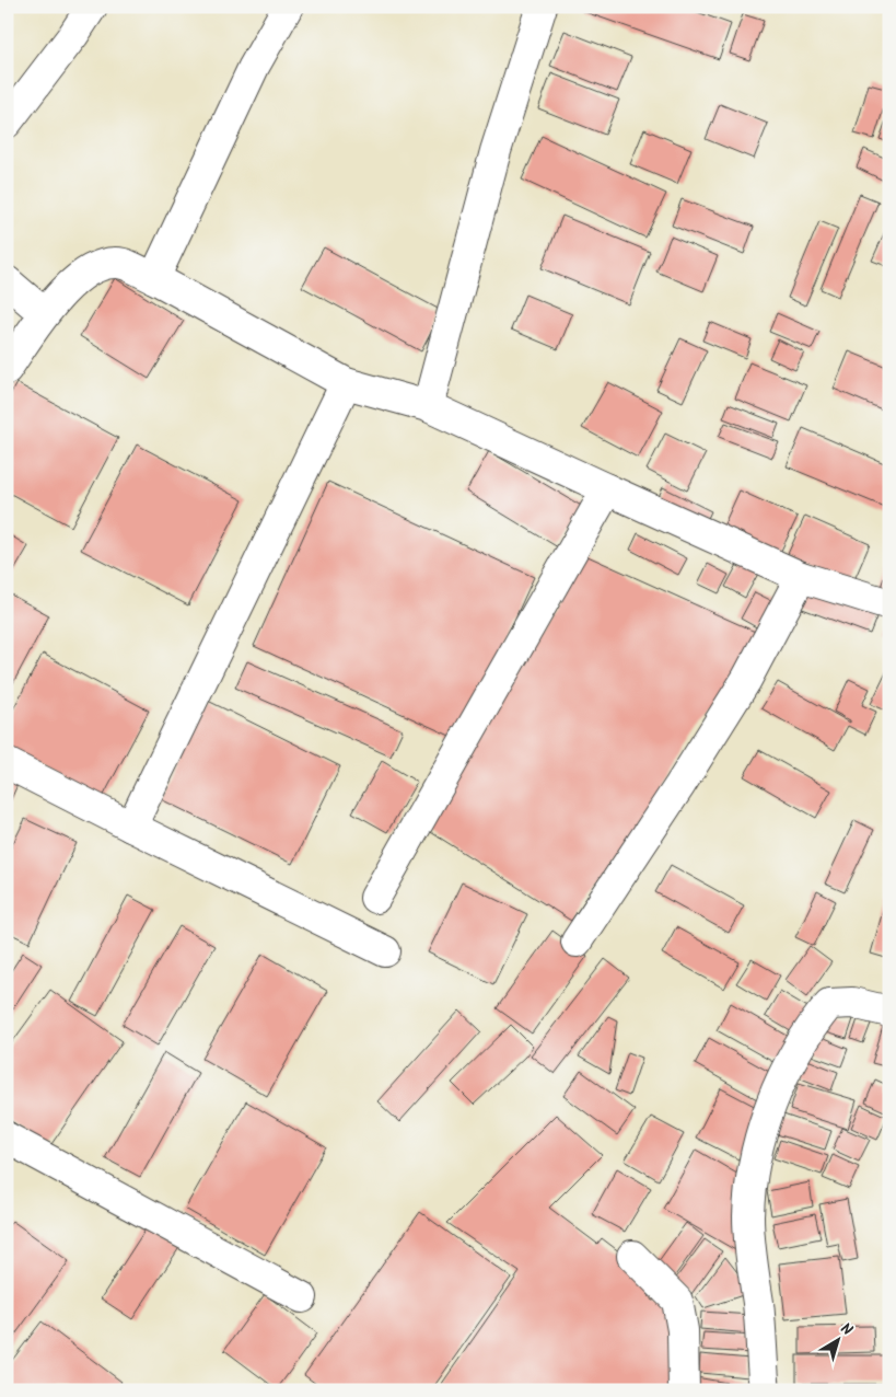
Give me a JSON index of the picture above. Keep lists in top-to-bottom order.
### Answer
{
  "north": "top right"
}
